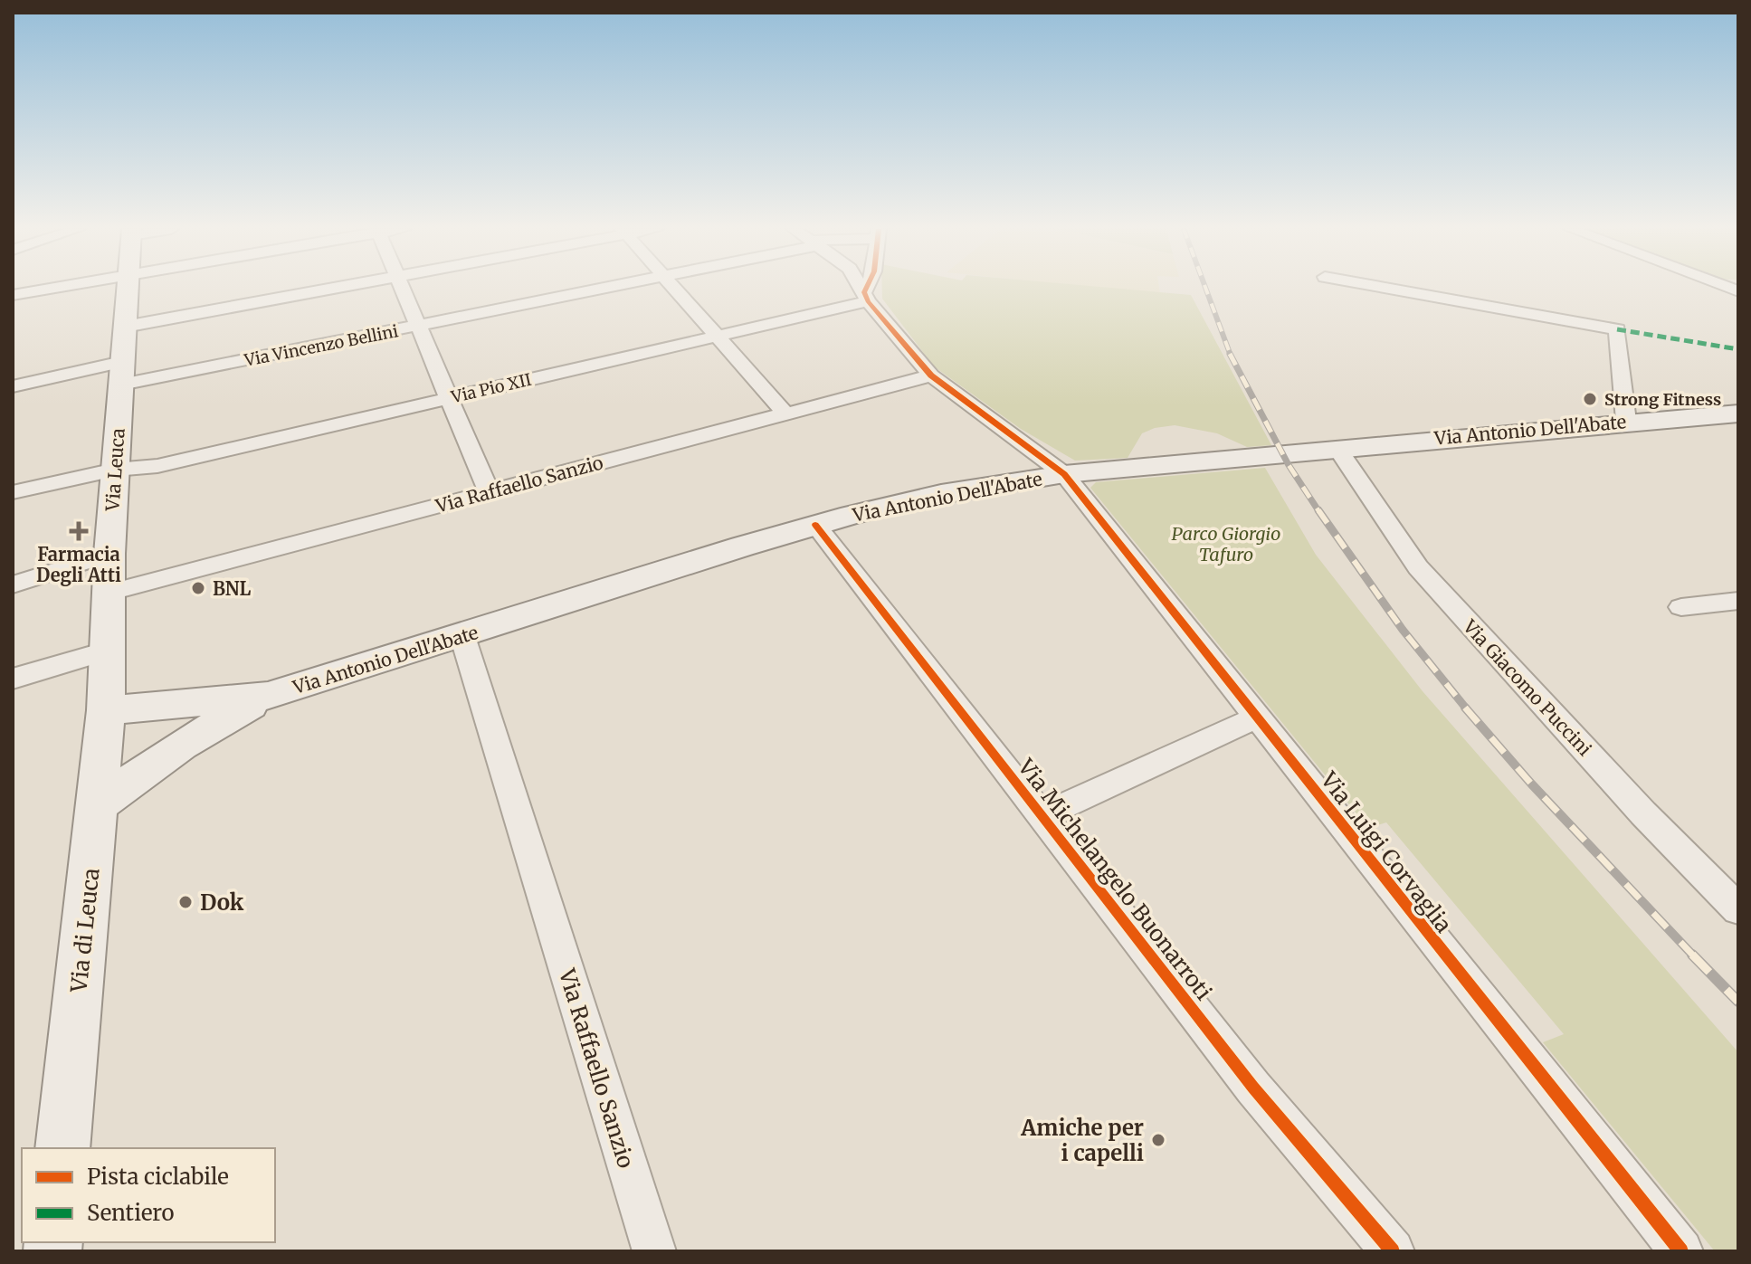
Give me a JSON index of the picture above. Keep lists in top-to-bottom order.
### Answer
{
  "streets": {
    "main road": ["Via Antonio Dell'Abate", "Via Leuca", "Via di Leuca"],
    "street": [
      "Via Vincenzo Bellini",
      "Via Pio XII",
      "Via Raffaello Sanzio",
      "Via Giacomo Puccini",
      "Via Luigi Corvaglia",
      "Via Michelangelo Buonarroti"
    ]
  },
  "crossings": [
    ["Via Vincenzo Bellini", "Via Leuca"],
    ["Via Pio XII", "Via Leuca"],
    ["Via Pio XII", "Via Luigi Corvaglia"],
    ["Via Antonio Dell'Abate", "Via Leuca"],
    ["Via Antonio Dell'Abate", "Via Raffaello Sanzio"],
    ["Via Antonio Dell'Abate", "Via Giacomo Puccini"],
    ["Via Antonio Dell'Abate", "Via Luigi Corvaglia"],
    ["Via Antonio Dell'Abate", "Via Michelangelo Buonarroti"],
    ["Via Antonio Dell'Abate", "Via di Leuca"],
    ["Via Leuca", "Via Raffaello Sanzio"],
    ["Via Leuca", "Via di Leuca"],
    ["Via Raffaello Sanzio", "Via Luigi Corvaglia"]
  ],
  "parks": ["Parco Giorgio Tafuro"],
  "places": {
    "other": [
      "Strong Fitness",
      "BNL",
      "Dok",
      "Amiche per i capelli"
    ],
    "health": ["Farmacia Degli Atti"]
  },
  "legend": ["Pista ciclabile", "Sentiero"]
}
